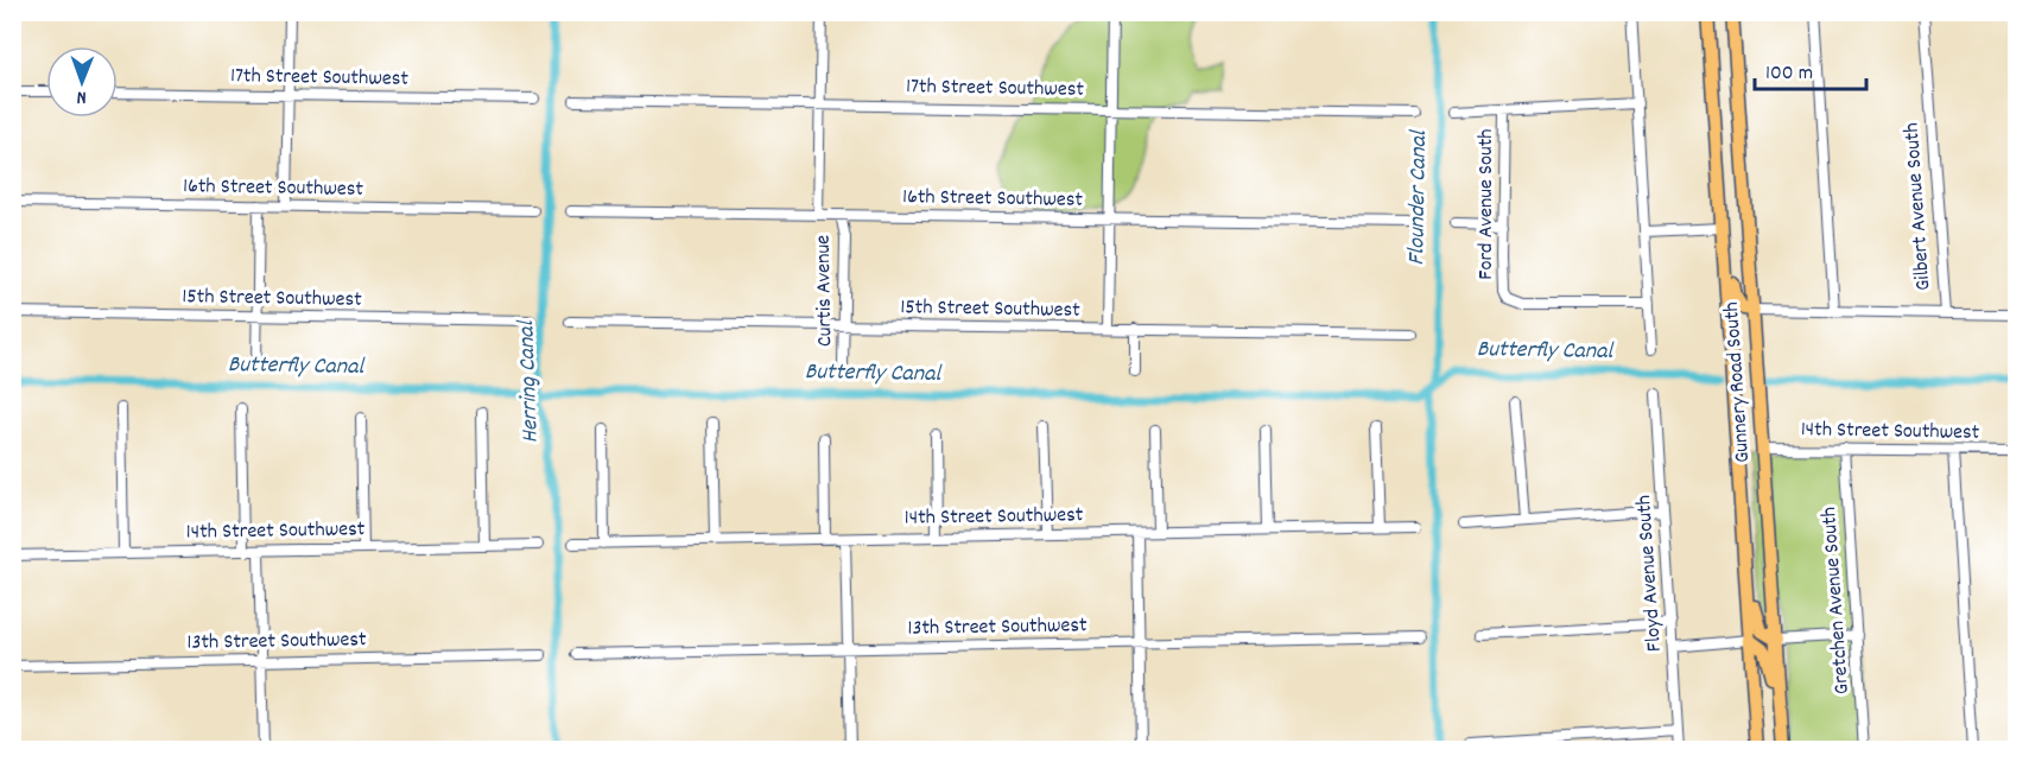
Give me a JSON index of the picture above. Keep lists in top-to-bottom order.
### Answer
{
  "streets": {
    "main road": ["Gunnery Road South"],
    "street": [
      "17th Street Southwest",
      "16th Street Southwest",
      "Ford Avenue South",
      "Gilbert Avenue South",
      "Curtis Avenue",
      "15th Street Southwest",
      "14th Street Southwest",
      "Floyd Avenue South",
      "Gretchen Avenue South",
      "13th Street Southwest"
    ]
  },
  "crossings": [
    ["16th Street Southwest", "Curtis Avenue"],
    ["Curtis Avenue", "15th Street Southwest"],
    ["Gunnery Road South", "14th Street Southwest"],
    ["14th Street Southwest", "Gretchen Avenue South"]
  ],
  "water": ["Flounder Canal", "Butterfly Canal", "Herring Canal"],
  "scale_bar": "100 m",
  "north": "bottom"
}
